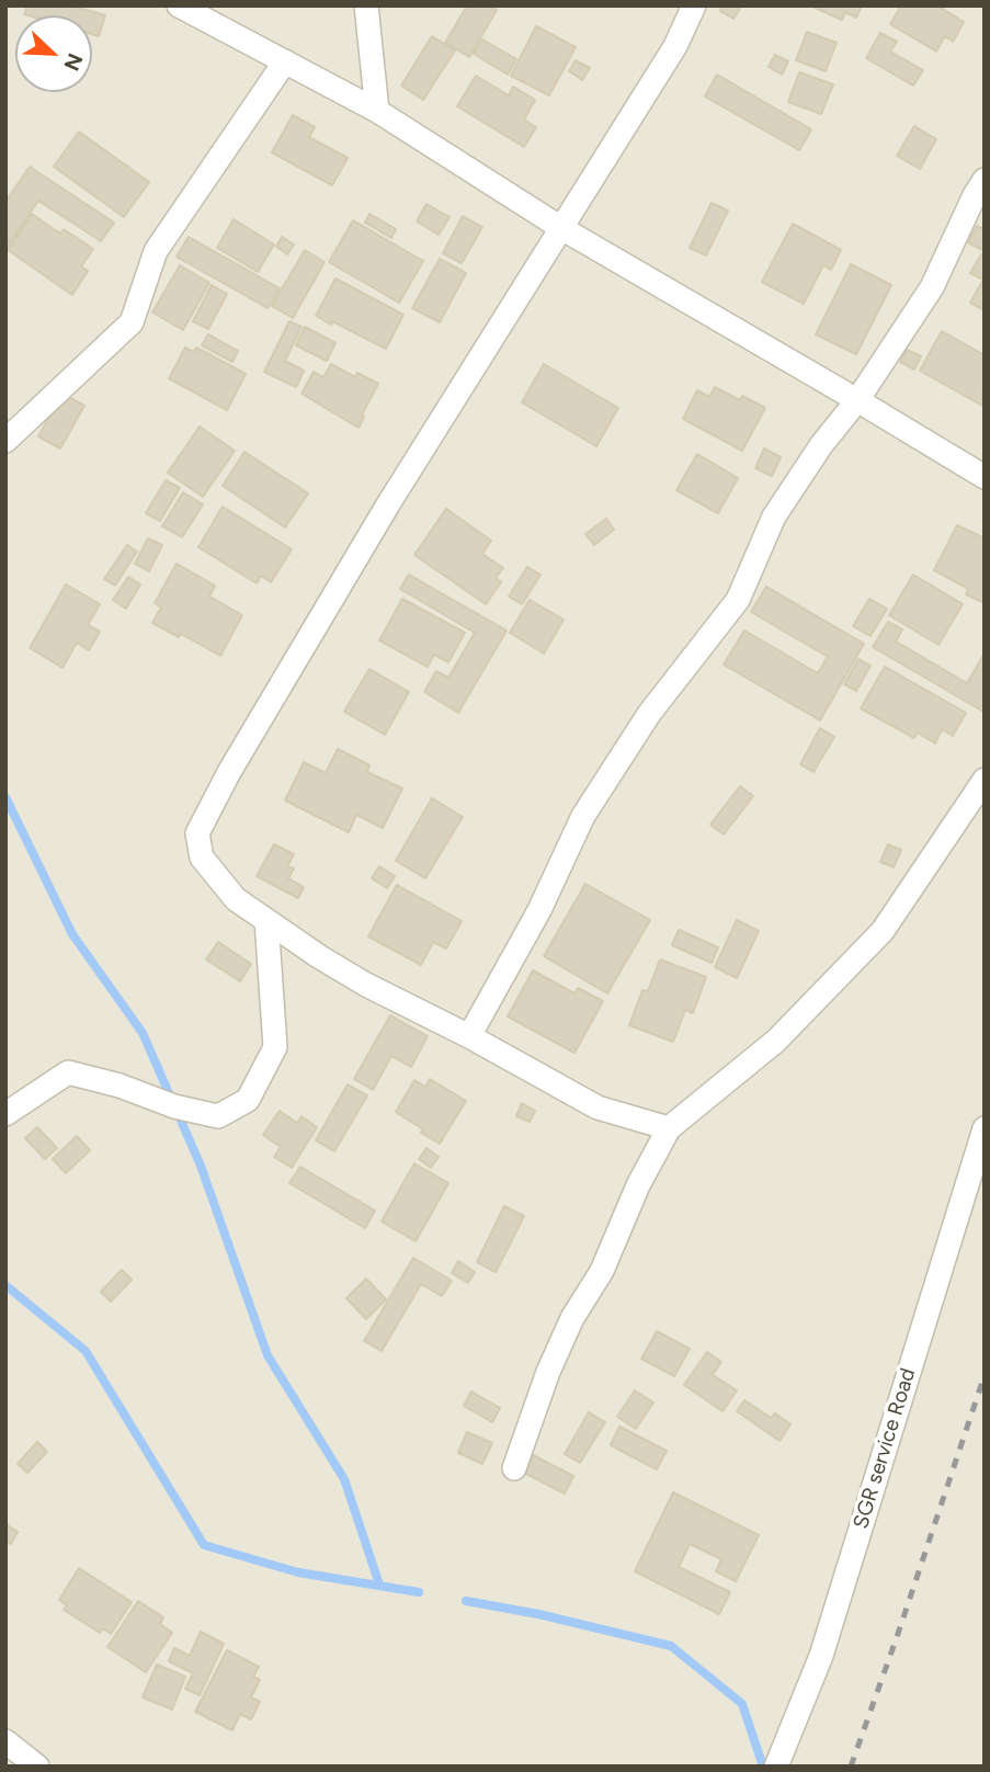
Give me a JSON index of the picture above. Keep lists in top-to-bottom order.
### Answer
{
  "streets": {
    "street": ["SGR service Road"]
  },
  "north": "bottom right"
}
